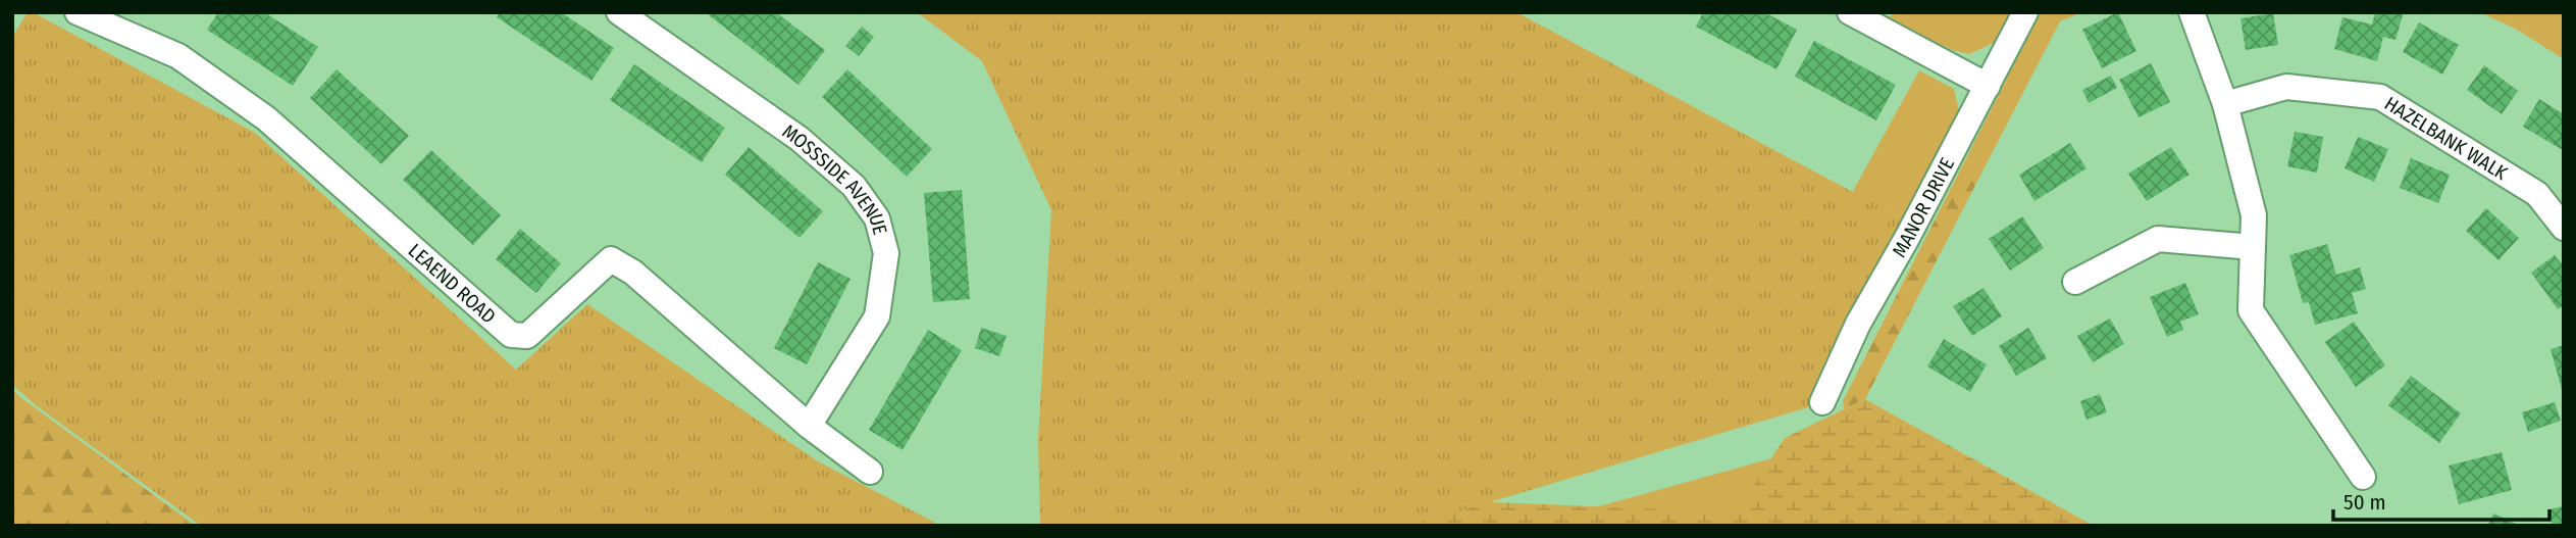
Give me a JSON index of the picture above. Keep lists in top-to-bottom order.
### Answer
{
  "streets": {
    "street": [
      "HAZELBANK WALK",
      "MOSSSIDE AVENUE",
      "MANOR DRIVE",
      "LEAEND ROAD"
    ]
  },
  "crossings": [
    ["MOSSSIDE AVENUE", "LEAEND ROAD"]
  ],
  "scale_bar": "50 m"
}
